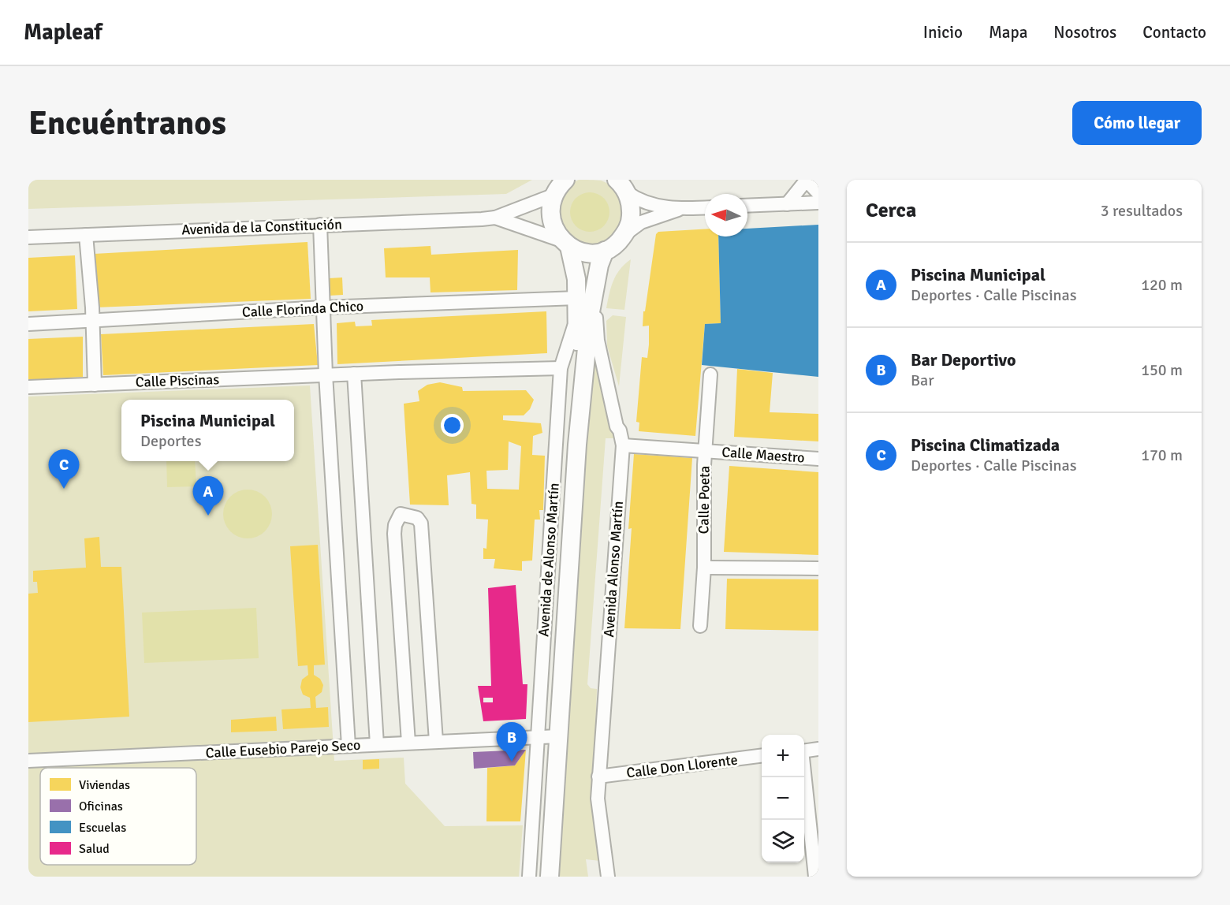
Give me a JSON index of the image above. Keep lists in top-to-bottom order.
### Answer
{
  "streets": {
    "main road": ["Avenida de Alonso Martín"],
    "street": [
      "Avenida de la Constitución",
      "Calle Florinda Chico",
      "Calle Piscinas",
      "Calle Maestro",
      "Calle Poeta",
      "Avenida Alonso Martín",
      "Calle Eusebio Parejo Seco",
      "Calle Don Llorente"
    ]
  },
  "crossings": [
    ["Calle Florinda Chico", "Avenida de Alonso Martín"],
    ["Calle Piscinas", "Avenida de Alonso Martín"],
    ["Calle Maestro", "Calle Poeta"],
    ["Calle Maestro", "Avenida Alonso Martín"],
    ["Avenida de Alonso Martín", "Avenida Alonso Martín"],
    ["Avenida de Alonso Martín", "Calle Eusebio Parejo Seco"],
    ["Avenida Alonso Martín", "Calle Don Llorente"]
  ],
  "legend": [
    "Viviendas",
    "Oficinas",
    "Escuelas",
    "Salud"
  ],
  "north": "left",
  "page": {
    "header": "Mapleaf",
    "nav": [
      "Inicio",
      "Mapa",
      "Nosotros",
      "Contacto"
    ],
    "buttons": "Cómo llegar",
    "title": "Encuéntranos",
    "heading": ["Cerca", "3 resultados"],
    "list": [
      {
        "mark": "A",
        "name": "Piscina Municipal",
        "note": "Deportes · Calle Piscinas",
        "value": "120 m"
      },
      {
        "mark": "B",
        "name": "Bar Deportivo",
        "note": "Bar",
        "value": "150 m"
      },
      {
        "mark": "C",
        "name": "Piscina Climatizada",
        "note": "Deportes · Calle Piscinas",
        "value": "170 m"
      }
    ],
    "popup": ["Piscina Municipal", "Deportes"],
    "pins": ["C", "A", "B"],
    "map_buttons": ["+", "−"]
  }
}
